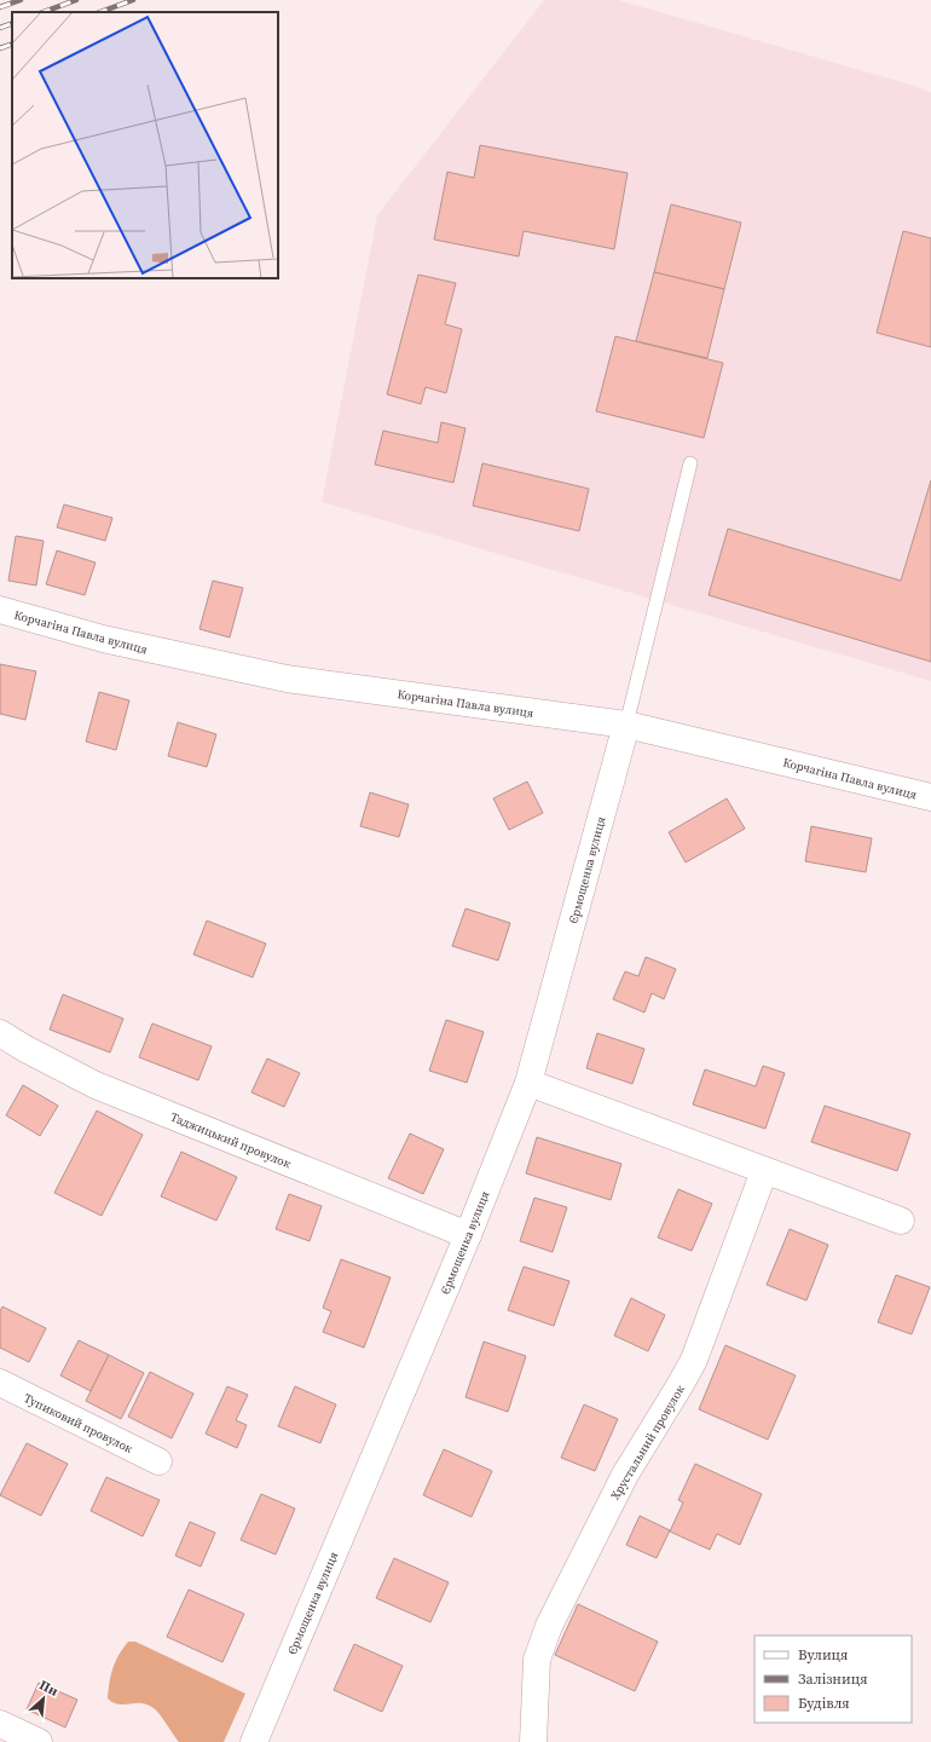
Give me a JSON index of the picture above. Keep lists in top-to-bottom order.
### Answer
{
  "streets": {
    "street": [
      "Корчагіна Павла вулиця",
      "Єрмощенка вулиця",
      "Таджицький провулок",
      "Тупиковий провулок",
      "Хрустальний провулок"
    ]
  },
  "crossings": [
    ["Корчагіна Павла вулиця", "Єрмощенка вулиця"],
    ["Єрмощенка вулиця", "Таджицький провулок"]
  ],
  "legend": ["Вулиця", "Залізниця", "Будівля"],
  "north": "top right"
}
